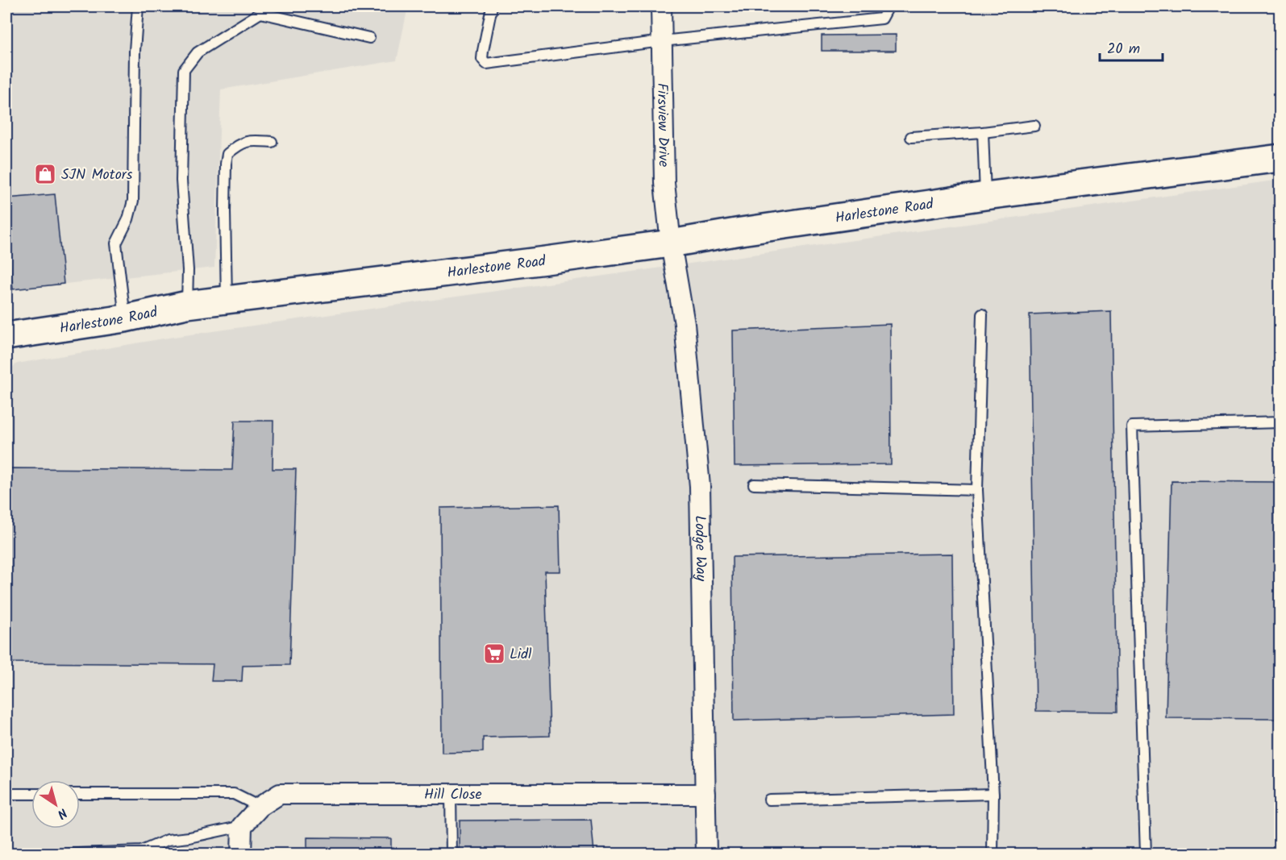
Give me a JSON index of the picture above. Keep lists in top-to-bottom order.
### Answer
{
  "streets": {
    "main road": ["Harlestone Road"],
    "street": ["Firsview Drive", "Lodge Way", "Hill Close"]
  },
  "crossings": [
    ["Firsview Drive", "Harlestone Road"],
    ["Firsview Drive", "Lodge Way"],
    ["Harlestone Road", "Lodge Way"],
    ["Lodge Way", "Hill Close"]
  ],
  "places": {
    "shop": ["SJN Motors"],
    "supermarket": ["Lidl"]
  },
  "scale_bar": "20 m",
  "north": "bottom right"
}
